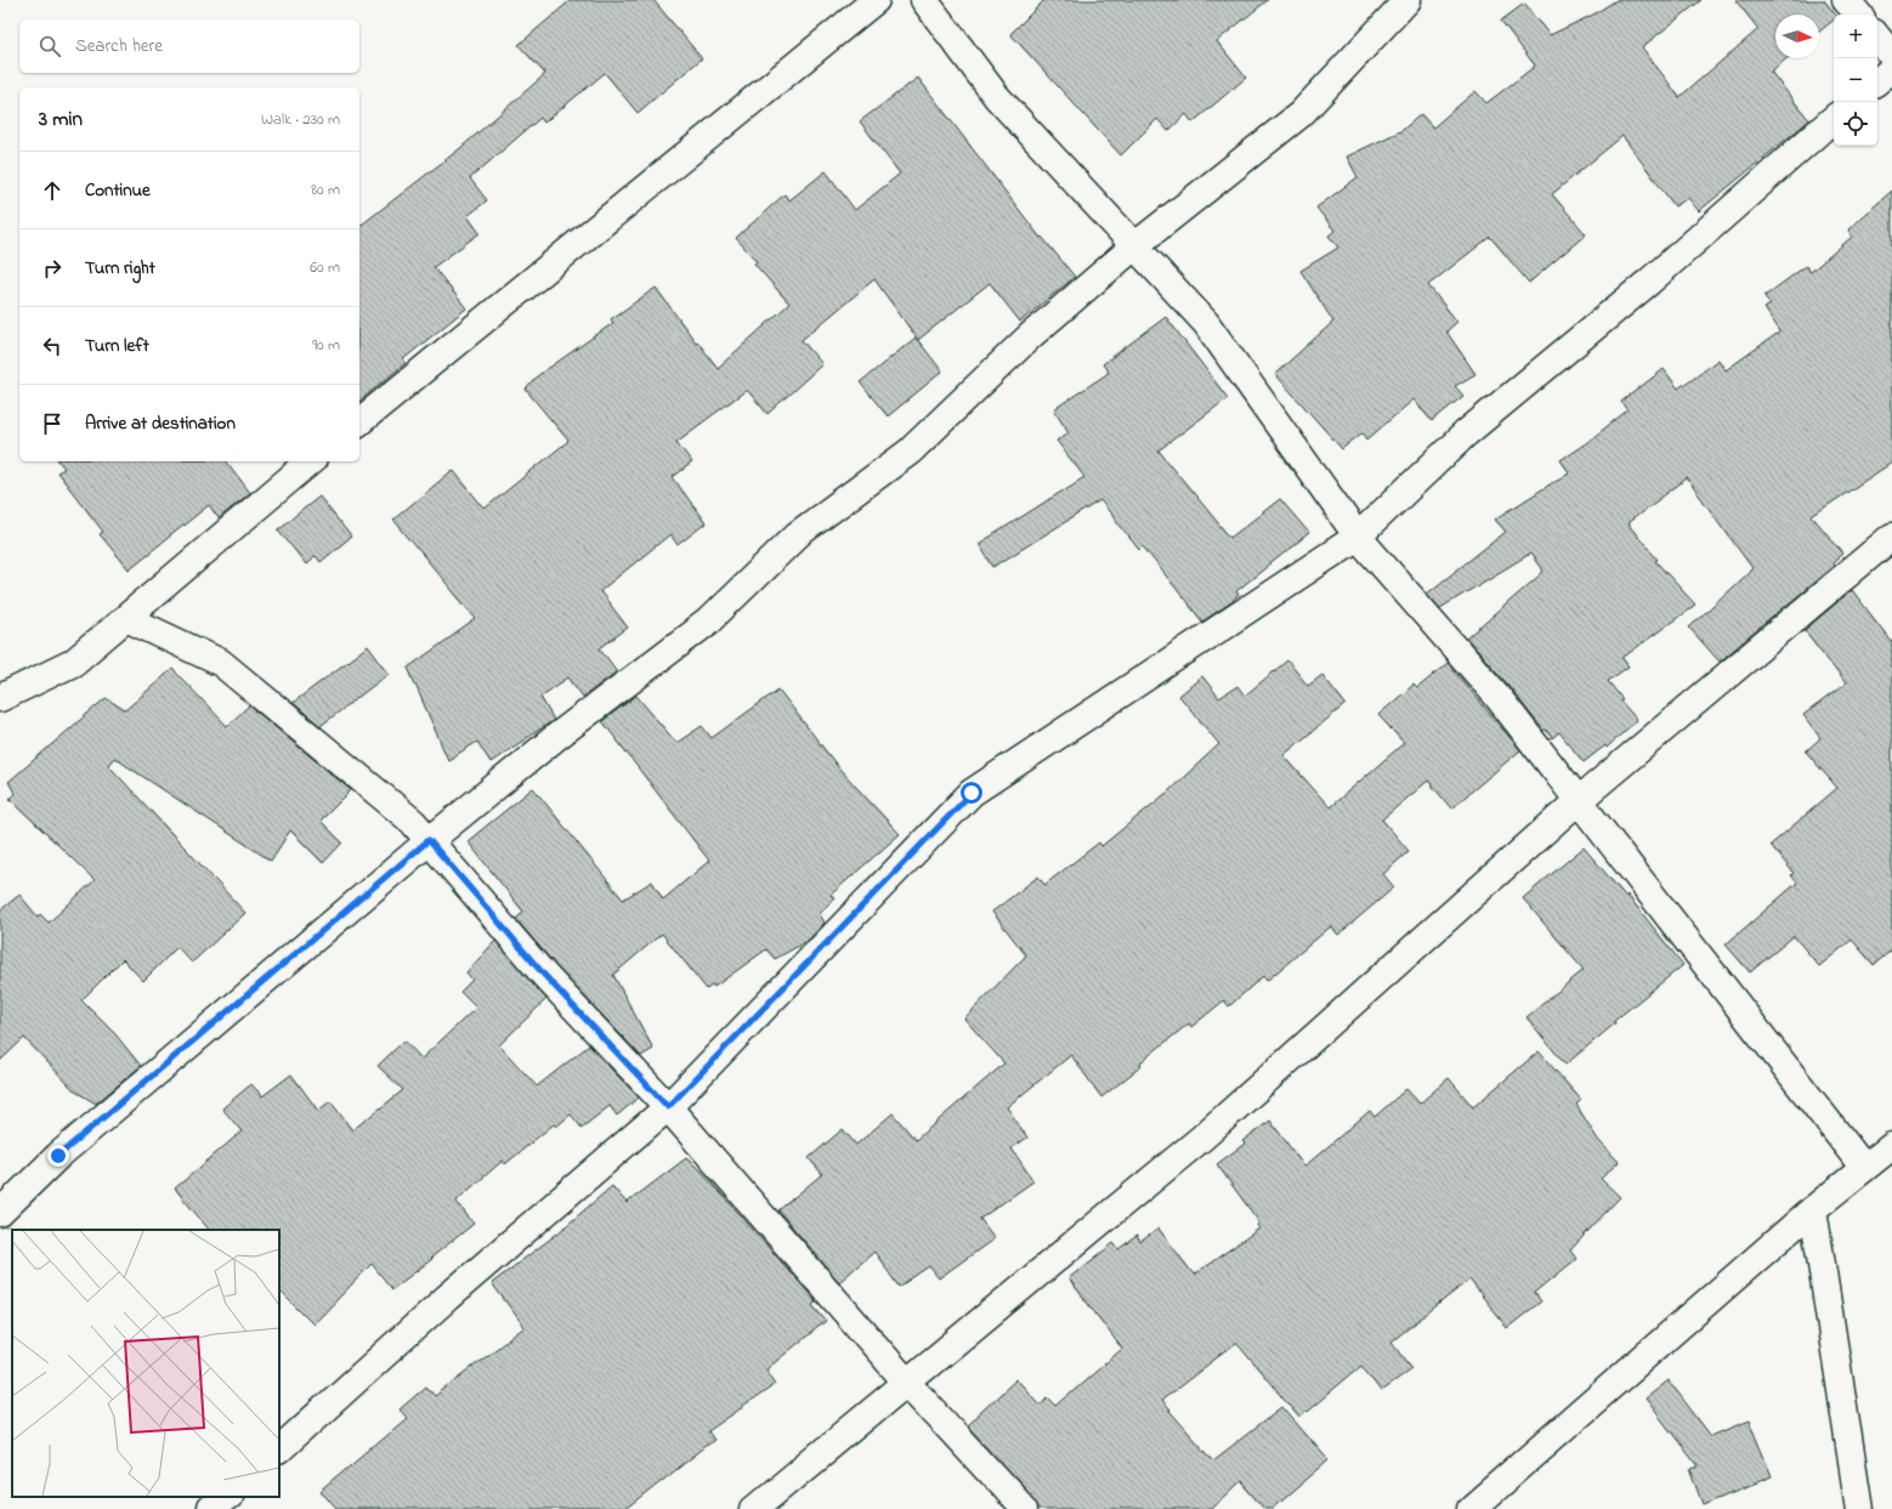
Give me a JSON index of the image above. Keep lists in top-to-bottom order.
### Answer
{
  "north": "right",
  "page": {
    "map_buttons": ["+", "−"],
    "search": "Search here",
    "heading": ["3 min", "Walk · 230 m"],
    "list": [
      ["Continue", "80 m"],
      ["Turn right", "60 m"],
      ["Turn left", "90 m"],
      "Arrive at destination"
    ]
  }
}
